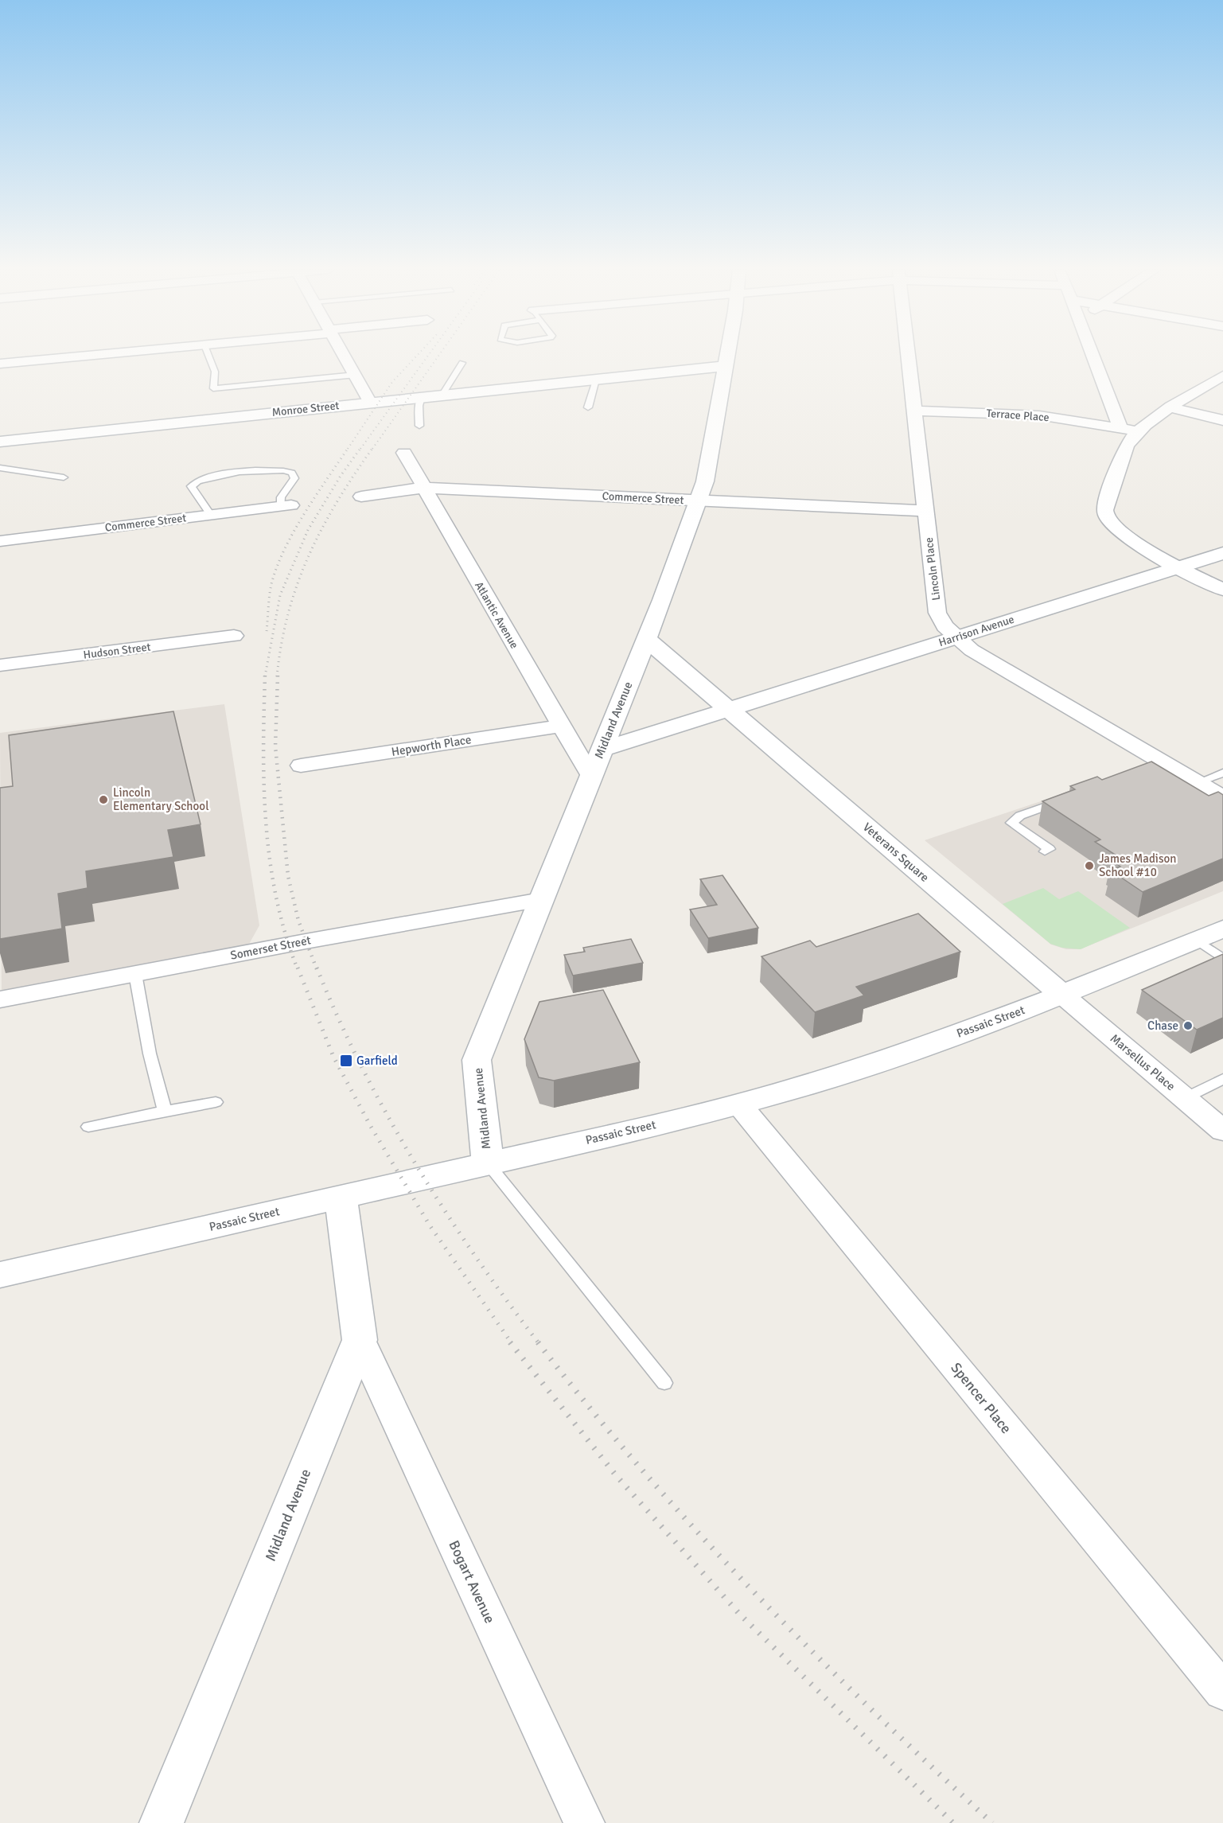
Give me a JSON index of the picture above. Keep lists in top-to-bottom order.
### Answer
{
  "streets": {
    "street": [
      "Monroe Street",
      "Terrace Place",
      "Commerce Street",
      "Lincoln Place",
      "Atlantic Avenue",
      "Harrison Avenue",
      "Hudson Street",
      "Midland Avenue",
      "Hepworth Place",
      "Veterans Square",
      "Somerset Street",
      "Passaic Street",
      "Marsellus Place",
      "Spencer Place",
      "Bogart Avenue"
    ]
  },
  "crossings": [
    ["Monroe Street", "Midland Avenue"],
    ["Terrace Place", "Lincoln Place"],
    ["Commerce Street", "Lincoln Place"],
    ["Commerce Street", "Atlantic Avenue"],
    ["Commerce Street", "Midland Avenue"],
    ["Lincoln Place", "Harrison Avenue"],
    ["Atlantic Avenue", "Midland Avenue"],
    ["Atlantic Avenue", "Hepworth Place"],
    ["Harrison Avenue", "Veterans Square"],
    ["Midland Avenue", "Veterans Square"],
    ["Midland Avenue", "Somerset Street"],
    ["Midland Avenue", "Passaic Street"],
    ["Midland Avenue", "Bogart Avenue"],
    ["Veterans Square", "Passaic Street"],
    ["Veterans Square", "Marsellus Place"],
    ["Passaic Street", "Marsellus Place"],
    ["Passaic Street", "Spencer Place"]
  ],
  "places": {
    "other": ["Lincoln Elementary School", "James Madison School #10", "Chase"],
    "transit": ["Garfield"]
  }
}
